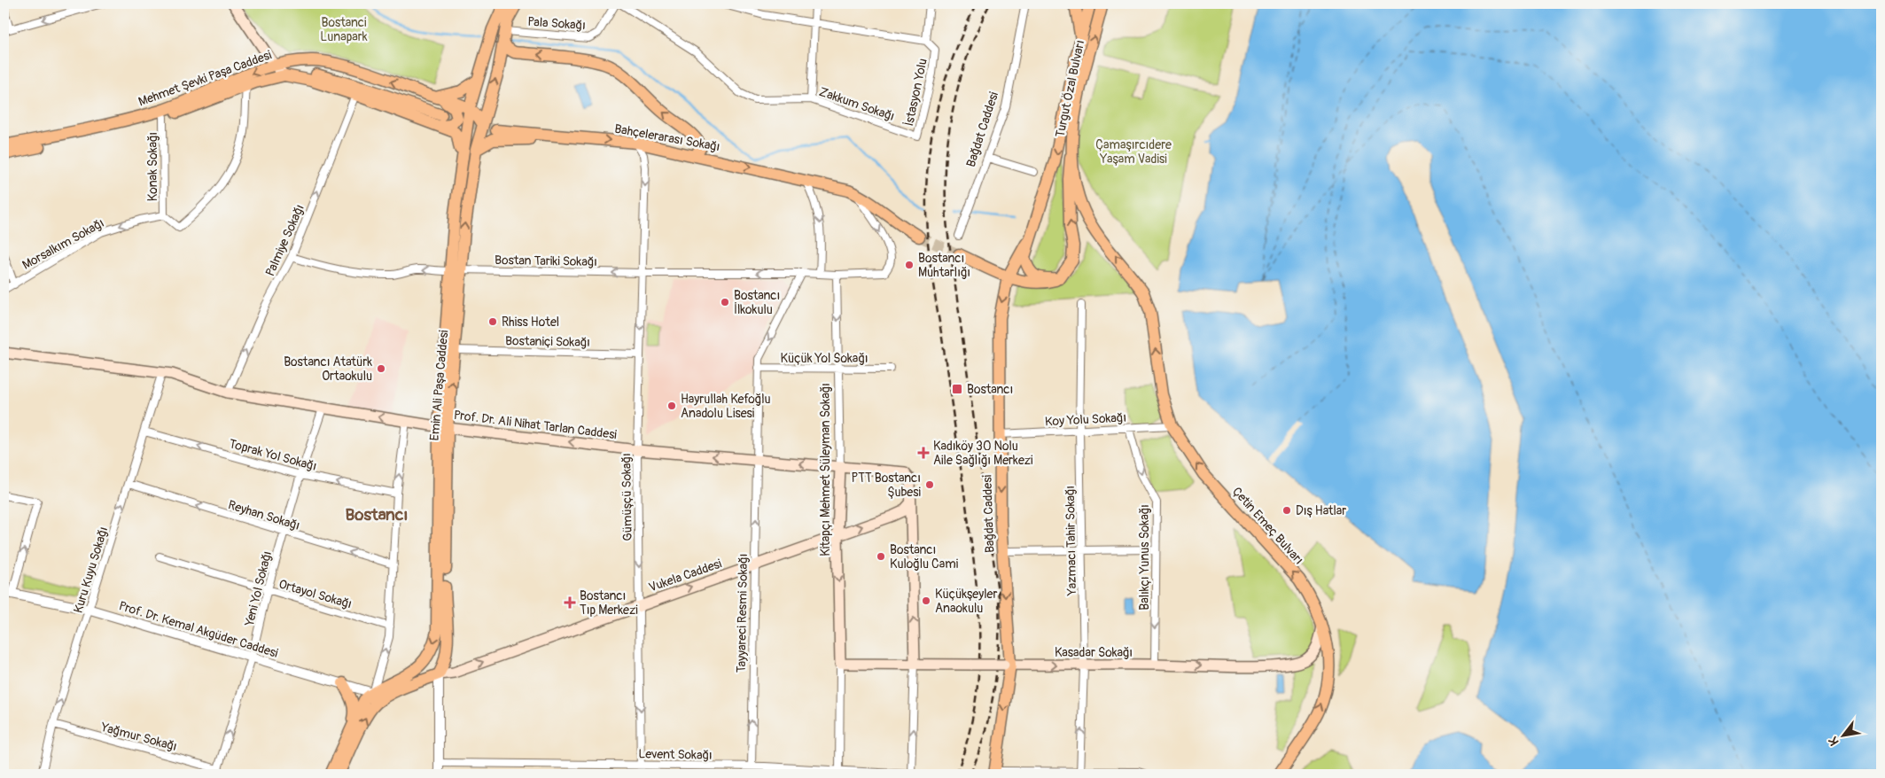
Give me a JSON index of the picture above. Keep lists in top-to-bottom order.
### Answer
{
  "streets": {
    "main road": [
      "Mehmet Şevki Paşa Caddesi",
      "Turgut Özal Bulvarı",
      "Bağdat Caddesi",
      "Bahçelerarası Sokağı",
      "Emin Ali Paşa Caddesi",
      "Prof. Dr. Ali Nihat Tarlan Caddesi",
      "Kitapçı Mehmet Süleyman Sokağı",
      "Çetin Emeç Bulvarı",
      "Vukela Caddesi",
      "Kasadar Sokağı"
    ],
    "street": [
      "Pala Sokağı",
      "İstasyon Yolu",
      "Zakkum Sokağı",
      "Konak Sokağı",
      "Palmiye Sokağı",
      "Morsalkım Sokağı",
      "Bostan Tariki Sokağı",
      "Bostaniçi Sokağı",
      "Küçük Yol Sokağı",
      "Koy Yolu Sokağı",
      "Toprak Yol Sokağı",
      "Gümüşçü Sokağı",
      "Reyhan Sokağı",
      "Yazmacı Tahir Sokağı",
      "Balıkçı Yunus Sokağı",
      "Kuru Kuyu Sokağı",
      "Yeni Yol Sokağı",
      "Ortayol Sokağı",
      "Tayyareci Resmi Sokağı",
      "Prof. Dr. Kemal Akgüder Caddesi",
      "Yağmur Sokağı",
      "Levent Sokağı"
    ]
  },
  "crossings": [
    ["Pala Sokağı", "Emin Ali Paşa Caddesi"],
    ["Mehmet Şevki Paşa Caddesi", "Konak Sokağı"],
    ["Mehmet Şevki Paşa Caddesi", "Palmiye Sokağı"],
    ["Mehmet Şevki Paşa Caddesi", "Emin Ali Paşa Caddesi"],
    ["Turgut Özal Bulvarı", "Bağdat Caddesi"],
    ["Turgut Özal Bulvarı", "Çetin Emeç Bulvarı"],
    ["İstasyon Yolu", "Zakkum Sokağı"],
    ["Bağdat Caddesi", "Koy Yolu Sokağı"],
    ["Bağdat Caddesi", "Kasadar Sokağı"],
    ["Bahçelerarası Sokağı", "Bostan Tariki Sokağı"],
    ["Bahçelerarası Sokağı", "Gümüşçü Sokağı"],
    ["Konak Sokağı", "Morsalkım Sokağı"],
    ["Palmiye Sokağı", "Bostan Tariki Sokağı"],
    ["Palmiye Sokağı", "Prof. Dr. Ali Nihat Tarlan Caddesi"],
    ["Bostan Tariki Sokağı", "Emin Ali Paşa Caddesi"],
    ["Bostan Tariki Sokağı", "Kitapçı Mehmet Süleyman Sokağı"],
    ["Bostan Tariki Sokağı", "Gümüşçü Sokağı"],
    ["Bostan Tariki Sokağı", "Tayyareci Resmi Sokağı"],
    ["Bostaniçi Sokağı", "Emin Ali Paşa Caddesi"],
    ["Bostaniçi Sokağı", "Gümüşçü Sokağı"],
    ["Küçük Yol Sokağı", "Kitapçı Mehmet Süleyman Sokağı"],
    ["Küçük Yol Sokağı", "Tayyareci Resmi Sokağı"],
    ["Emin Ali Paşa Caddesi", "Prof. Dr. Ali Nihat Tarlan Caddesi"],
    ["Emin Ali Paşa Caddesi", "Vukela Caddesi"],
    ["Emin Ali Paşa Caddesi", "Levent Sokağı"],
    ["Koy Yolu Sokağı", "Çetin Emeç Bulvarı"],
    ["Koy Yolu Sokağı", "Yazmacı Tahir Sokağı"],
    ["Koy Yolu Sokağı", "Balıkçı Yunus Sokağı"],
    ["Prof. Dr. Ali Nihat Tarlan Caddesi", "Kitapçı Mehmet Süleyman Sokağı"],
    ["Prof. Dr. Ali Nihat Tarlan Caddesi", "Gümüşçü Sokağı"],
    ["Prof. Dr. Ali Nihat Tarlan Caddesi", "Kuru Kuyu Sokağı"],
    ["Prof. Dr. Ali Nihat Tarlan Caddesi", "Vukela Caddesi"],
    ["Prof. Dr. Ali Nihat Tarlan Caddesi", "Yeni Yol Sokağı"],
    ["Prof. Dr. Ali Nihat Tarlan Caddesi", "Tayyareci Resmi Sokağı"],
    ["Prof. Dr. Ali Nihat Tarlan Caddesi", "Kasadar Sokağı"],
    ["Toprak Yol Sokağı", "Kuru Kuyu Sokağı"],
    ["Toprak Yol Sokağı", "Yeni Yol Sokağı"],
    ["Kitapçı Mehmet Süleyman Sokağı", "Vukela Caddesi"],
    ["Kitapçı Mehmet Süleyman Sokağı", "Kasadar Sokağı"],
    ["Gümüşçü Sokağı", "Vukela Caddesi"],
    ["Gümüşçü Sokağı", "Levent Sokağı"],
    ["Reyhan Sokağı", "Kuru Kuyu Sokağı"],
    ["Reyhan Sokağı", "Yeni Yol Sokağı"],
    ["Çetin Emeç Bulvarı", "Kasadar Sokağı"],
    ["Yazmacı Tahir Sokağı", "Kasadar Sokağı"],
    ["Balıkçı Yunus Sokağı", "Kasadar Sokağı"],
    ["Kuru Kuyu Sokağı", "Prof. Dr. Kemal Akgüder Caddesi"],
    ["Kuru Kuyu Sokağı", "Yağmur Sokağı"],
    ["Vukela Caddesi", "Tayyareci Resmi Sokağı"],
    ["Yeni Yol Sokağı", "Ortayol Sokağı"],
    ["Yeni Yol Sokağı", "Prof. Dr. Kemal Akgüder Caddesi"],
    ["Yeni Yol Sokağı", "Yağmur Sokağı"],
    ["Tayyareci Resmi Sokağı", "Levent Sokağı"]
  ],
  "one_way": [
    "Bağdat Caddesi",
    "Bahçelerarası Sokağı",
    "Palmiye Sokağı",
    "Morsalkım Sokağı",
    "Bostan Tariki Sokağı",
    "Prof. Dr. Ali Nihat Tarlan Caddesi",
    "Toprak Yol Sokağı",
    "Kitapçı Mehmet Süleyman Sokağı",
    "Gümüşçü Sokağı",
    "Reyhan Sokağı",
    "Çetin Emeç Bulvarı",
    "Balıkçı Yunus Sokağı",
    "Kuru Kuyu Sokağı",
    "Vukela Caddesi",
    "Kasadar Sokağı"
  ],
  "districts": ["Bostancı"],
  "parks": ["Bostanci Lunapark", "Çamaşırcıdere Yaşam Vadisi"],
  "places": {
    "other": [
      "Bostancı Muhtarlığı",
      "Bostancı İlkokulu",
      "Rhiss Hotel",
      "Bostancı Atatürk Ortaokulu",
      "Hayrullah Kefoğlu Anadolu Lisesi",
      "PTT Bostancı Şubesi",
      "Dış Hatlar",
      "Bostancı Kuloğlu Cami",
      "Küçükşeyler Anaokulu"
    ],
    "transit": ["Bostancı"],
    "health": ["Kadıköy 30 Nolu Aile Sağlığı Merkezi", "Bostancı Tıp Merkezi"]
  },
  "north": "bottom left"
}
